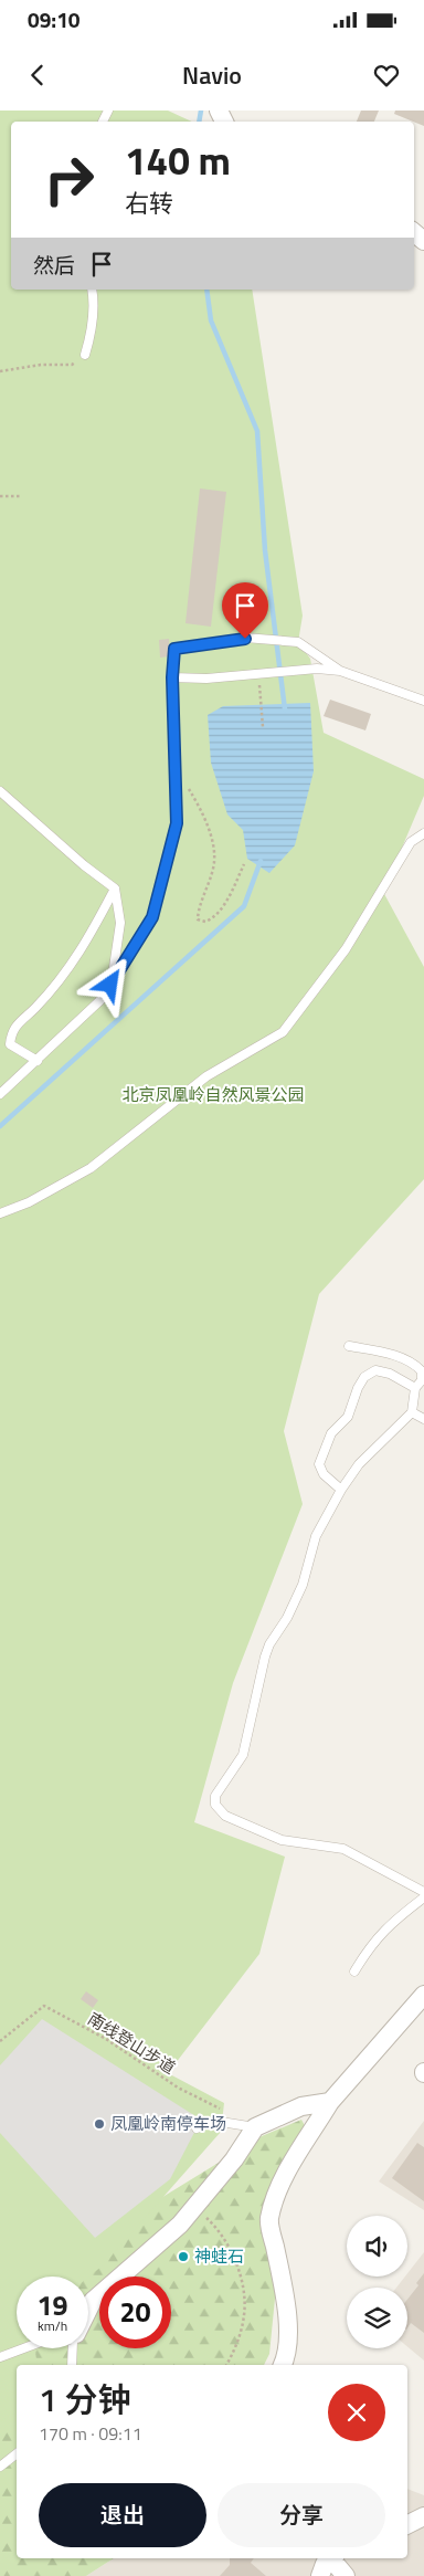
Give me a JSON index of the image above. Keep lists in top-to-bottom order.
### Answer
{
  "streets": {
    "path": ["南线登山步道"]
  },
  "parks": ["北京凤凰岭自然风景公园"],
  "places": ["凤凰岭南停车场", "神蛙石"],
  "page": {
    "status": "09:10",
    "header": "Navio",
    "turn": ["140 m", "右转"],
    "then": "然后",
    "speed": "19 km/h",
    "limit": "20",
    "heading": ["1 分钟", "170 m · 09:11"],
    "buttons": ["退出", "分享"]
  }
}
